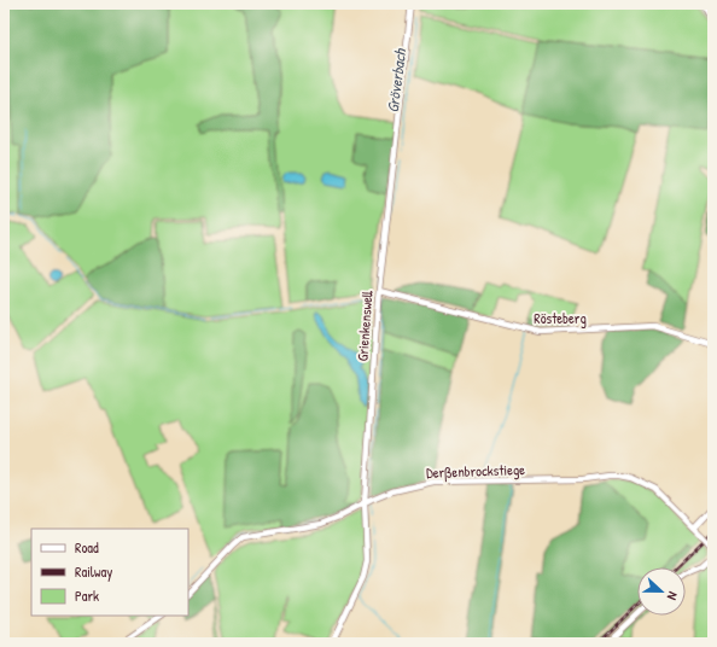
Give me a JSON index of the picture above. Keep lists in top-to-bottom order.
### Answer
{
  "streets": {
    "street": ["Rösteberg", "Grienkenswell", "Derßenbrockstiege"]
  },
  "crossings": [
    ["Rösteberg", "Grienkenswell"],
    ["Grienkenswell", "Derßenbrockstiege"]
  ],
  "water": ["Gröverbach"],
  "legend": ["Road", "Railway", "Park"],
  "north": "right"
}
